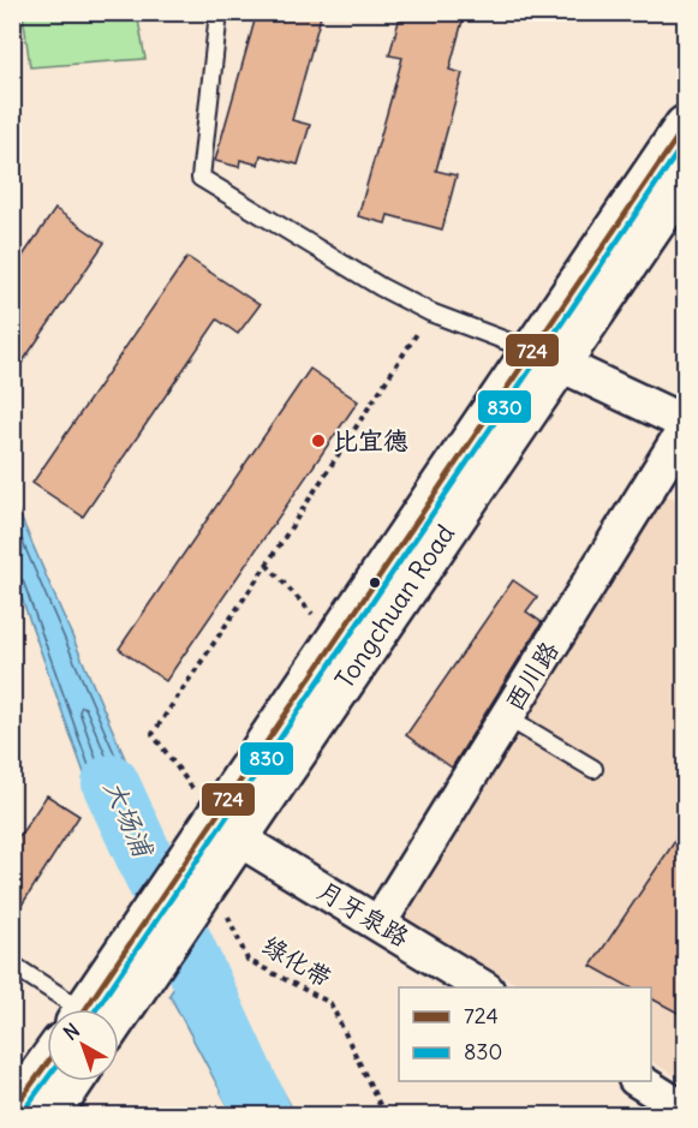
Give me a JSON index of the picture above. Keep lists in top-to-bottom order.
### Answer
{
  "streets": {
    "main road": ["Tongchuan Road"],
    "street": ["西川路", "月牙泉路"],
    "path": ["绿化带"]
  },
  "crossings": [
    ["Tongchuan Road", "月牙泉路"],
    ["Tongchuan Road", "绿化带"],
    ["西川路", "月牙泉路"]
  ],
  "water": ["大场浦"],
  "places": ["比宜德"],
  "lines": ["transit line 724", "transit line 830"],
  "legend": ["724", "830"],
  "north": "top left"
}
